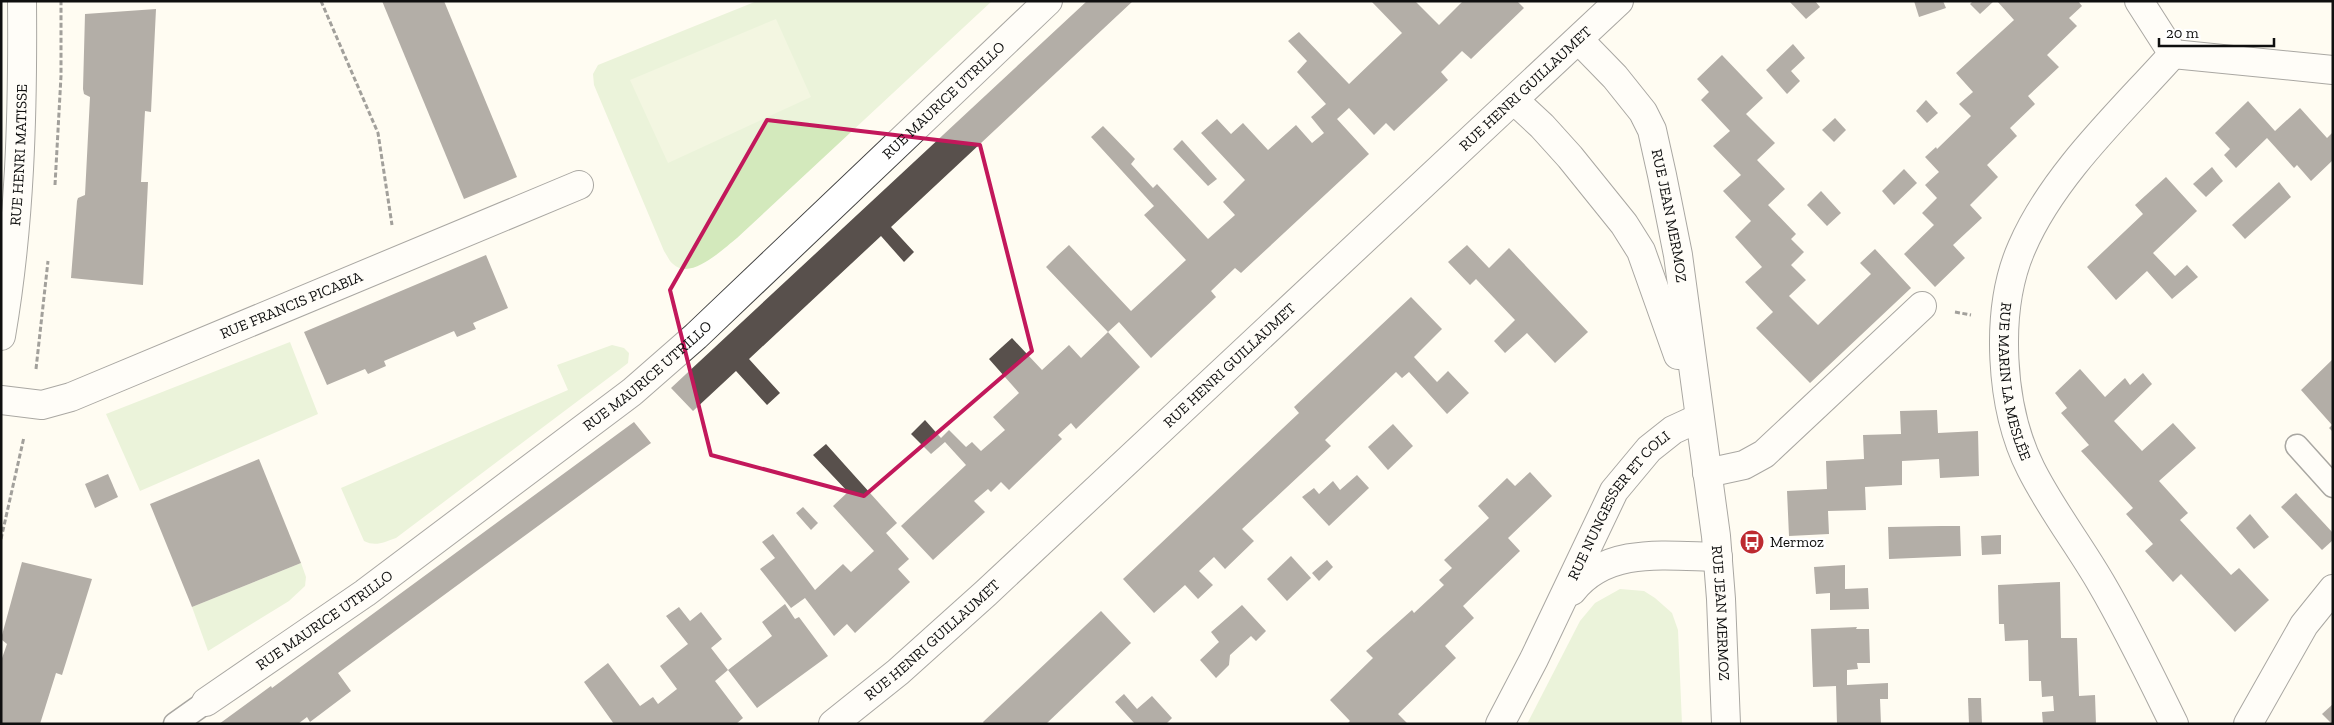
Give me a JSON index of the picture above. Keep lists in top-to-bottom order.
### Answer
{
  "streets": {
    "street": [
      "RUE HENRI GUILLAUMET",
      "RUE MAURICE UTRILLO",
      "RUE HENRI MATISSE",
      "RUE JEAN MERMOZ",
      "RUE FRANCIS PICABIA",
      "RUE MARIN LA MESLÉE",
      "RUE NUNGESSER ET COLI"
    ]
  },
  "crossings": [
    ["RUE HENRI GUILLAUMET", "RUE JEAN MERMOZ"],
    ["RUE JEAN MERMOZ", "RUE NUNGESSER ET COLI"]
  ],
  "places": {
    "bus stop": ["Mermoz"]
  },
  "scale_bar": "20 m"
}
